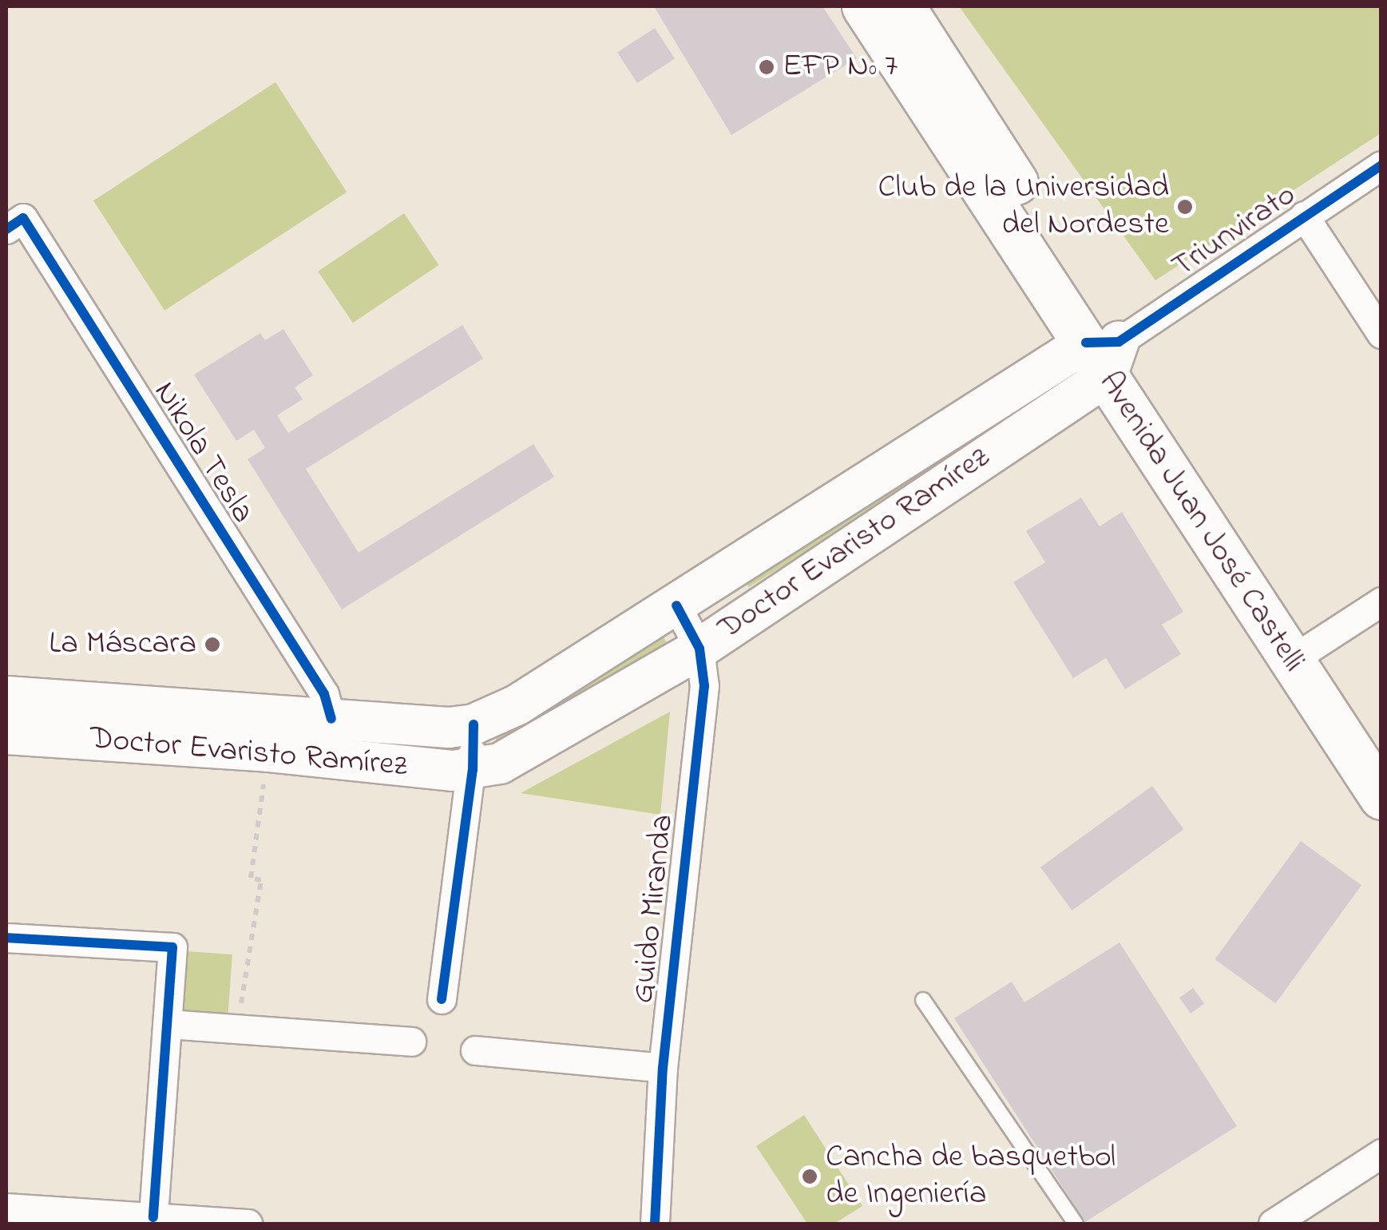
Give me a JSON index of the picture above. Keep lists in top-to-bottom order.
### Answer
{
  "streets": {
    "main road": ["Avenida Juan José Castelli", "Doctor Evaristo Ramírez"],
    "street": ["Triunvirato", "Nikola Tesla", "Guido Miranda"]
  },
  "crossings": [
    ["Triunvirato", "Avenida Juan José Castelli"],
    ["Triunvirato", "Doctor Evaristo Ramírez"],
    ["Nikola Tesla", "Doctor Evaristo Ramírez"],
    ["Avenida Juan José Castelli", "Doctor Evaristo Ramírez"],
    ["Doctor Evaristo Ramírez", "Guido Miranda"]
  ],
  "places": [
    "EFP Nº 7",
    "Club de la Universidad del Nordeste",
    "La Máscara",
    "Cancha de basquetbol de Ingeniería"
  ]
}
